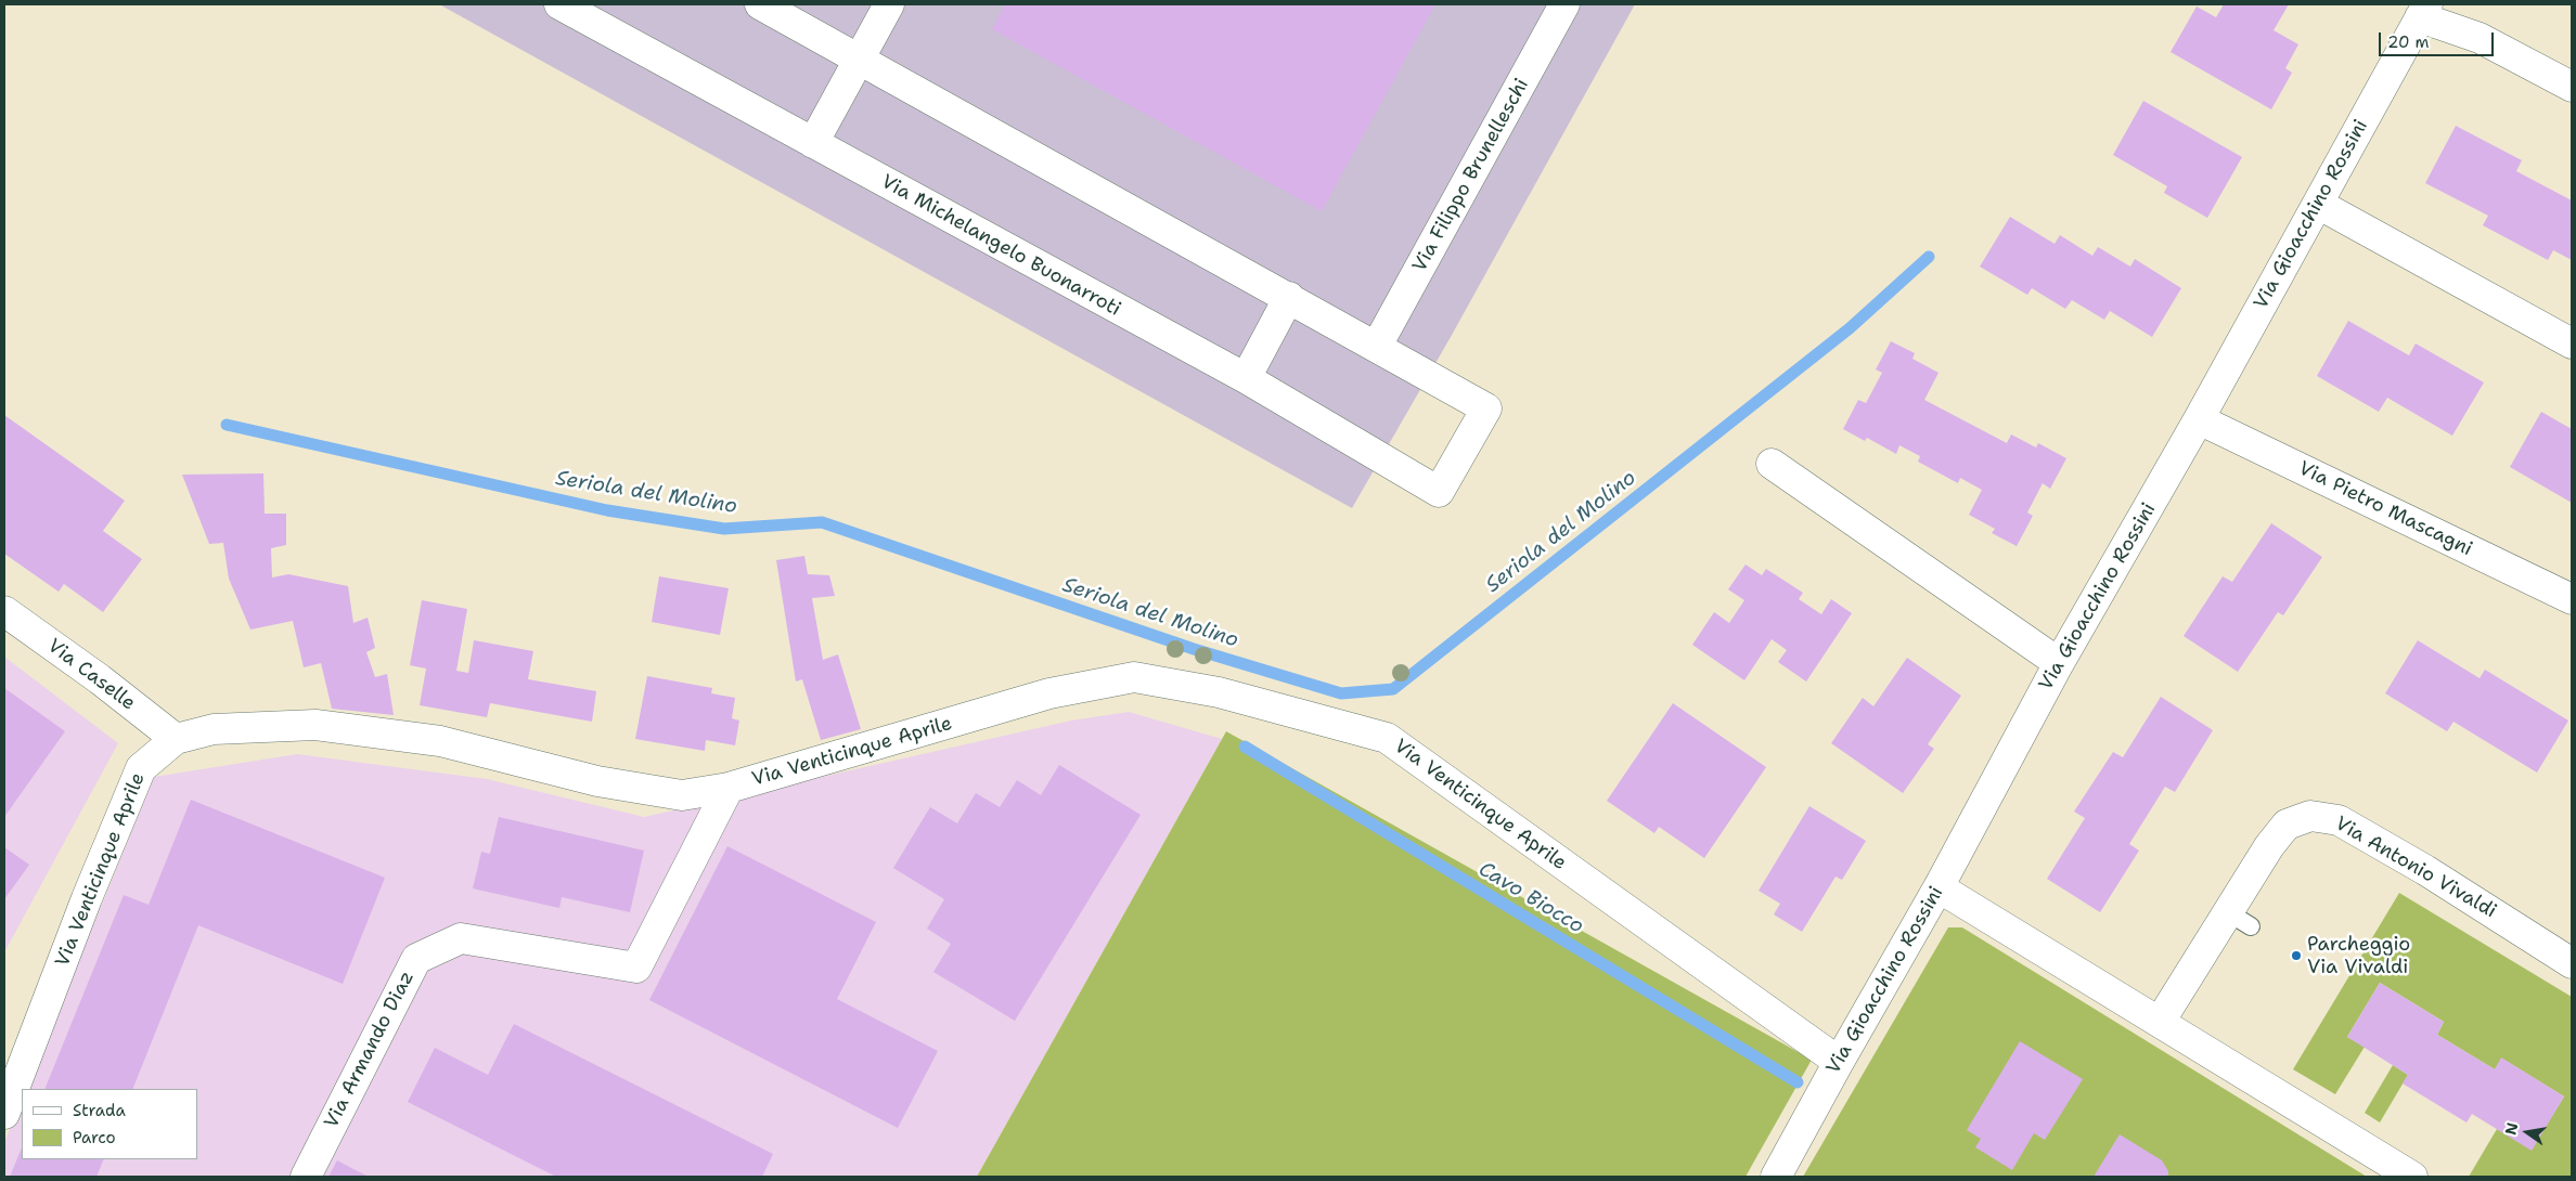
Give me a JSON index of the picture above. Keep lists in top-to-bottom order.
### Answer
{
  "streets": {
    "street": [
      "Via Filippo Brunelleschi",
      "Via Gioacchino Rossini",
      "Via Michelangelo Buonarroti",
      "Via Pietro Mascagni",
      "Via Caselle",
      "Via Venticinque Aprile",
      "Via Antonio Vivaldi",
      "Via Armando Diaz"
    ]
  },
  "crossings": [
    ["Via Filippo Brunelleschi", "Via Michelangelo Buonarroti"],
    ["Via Gioacchino Rossini", "Via Pietro Mascagni"],
    ["Via Gioacchino Rossini", "Via Venticinque Aprile"],
    ["Via Caselle", "Via Venticinque Aprile"],
    ["Via Venticinque Aprile", "Via Armando Diaz"]
  ],
  "water": ["Seriola del Molino", "Cavo Biocco"],
  "places": ["Parcheggio Via Vivaldi"],
  "legend": ["Strada", "Parco"],
  "scale_bar": "20 m",
  "north": "left"
}
